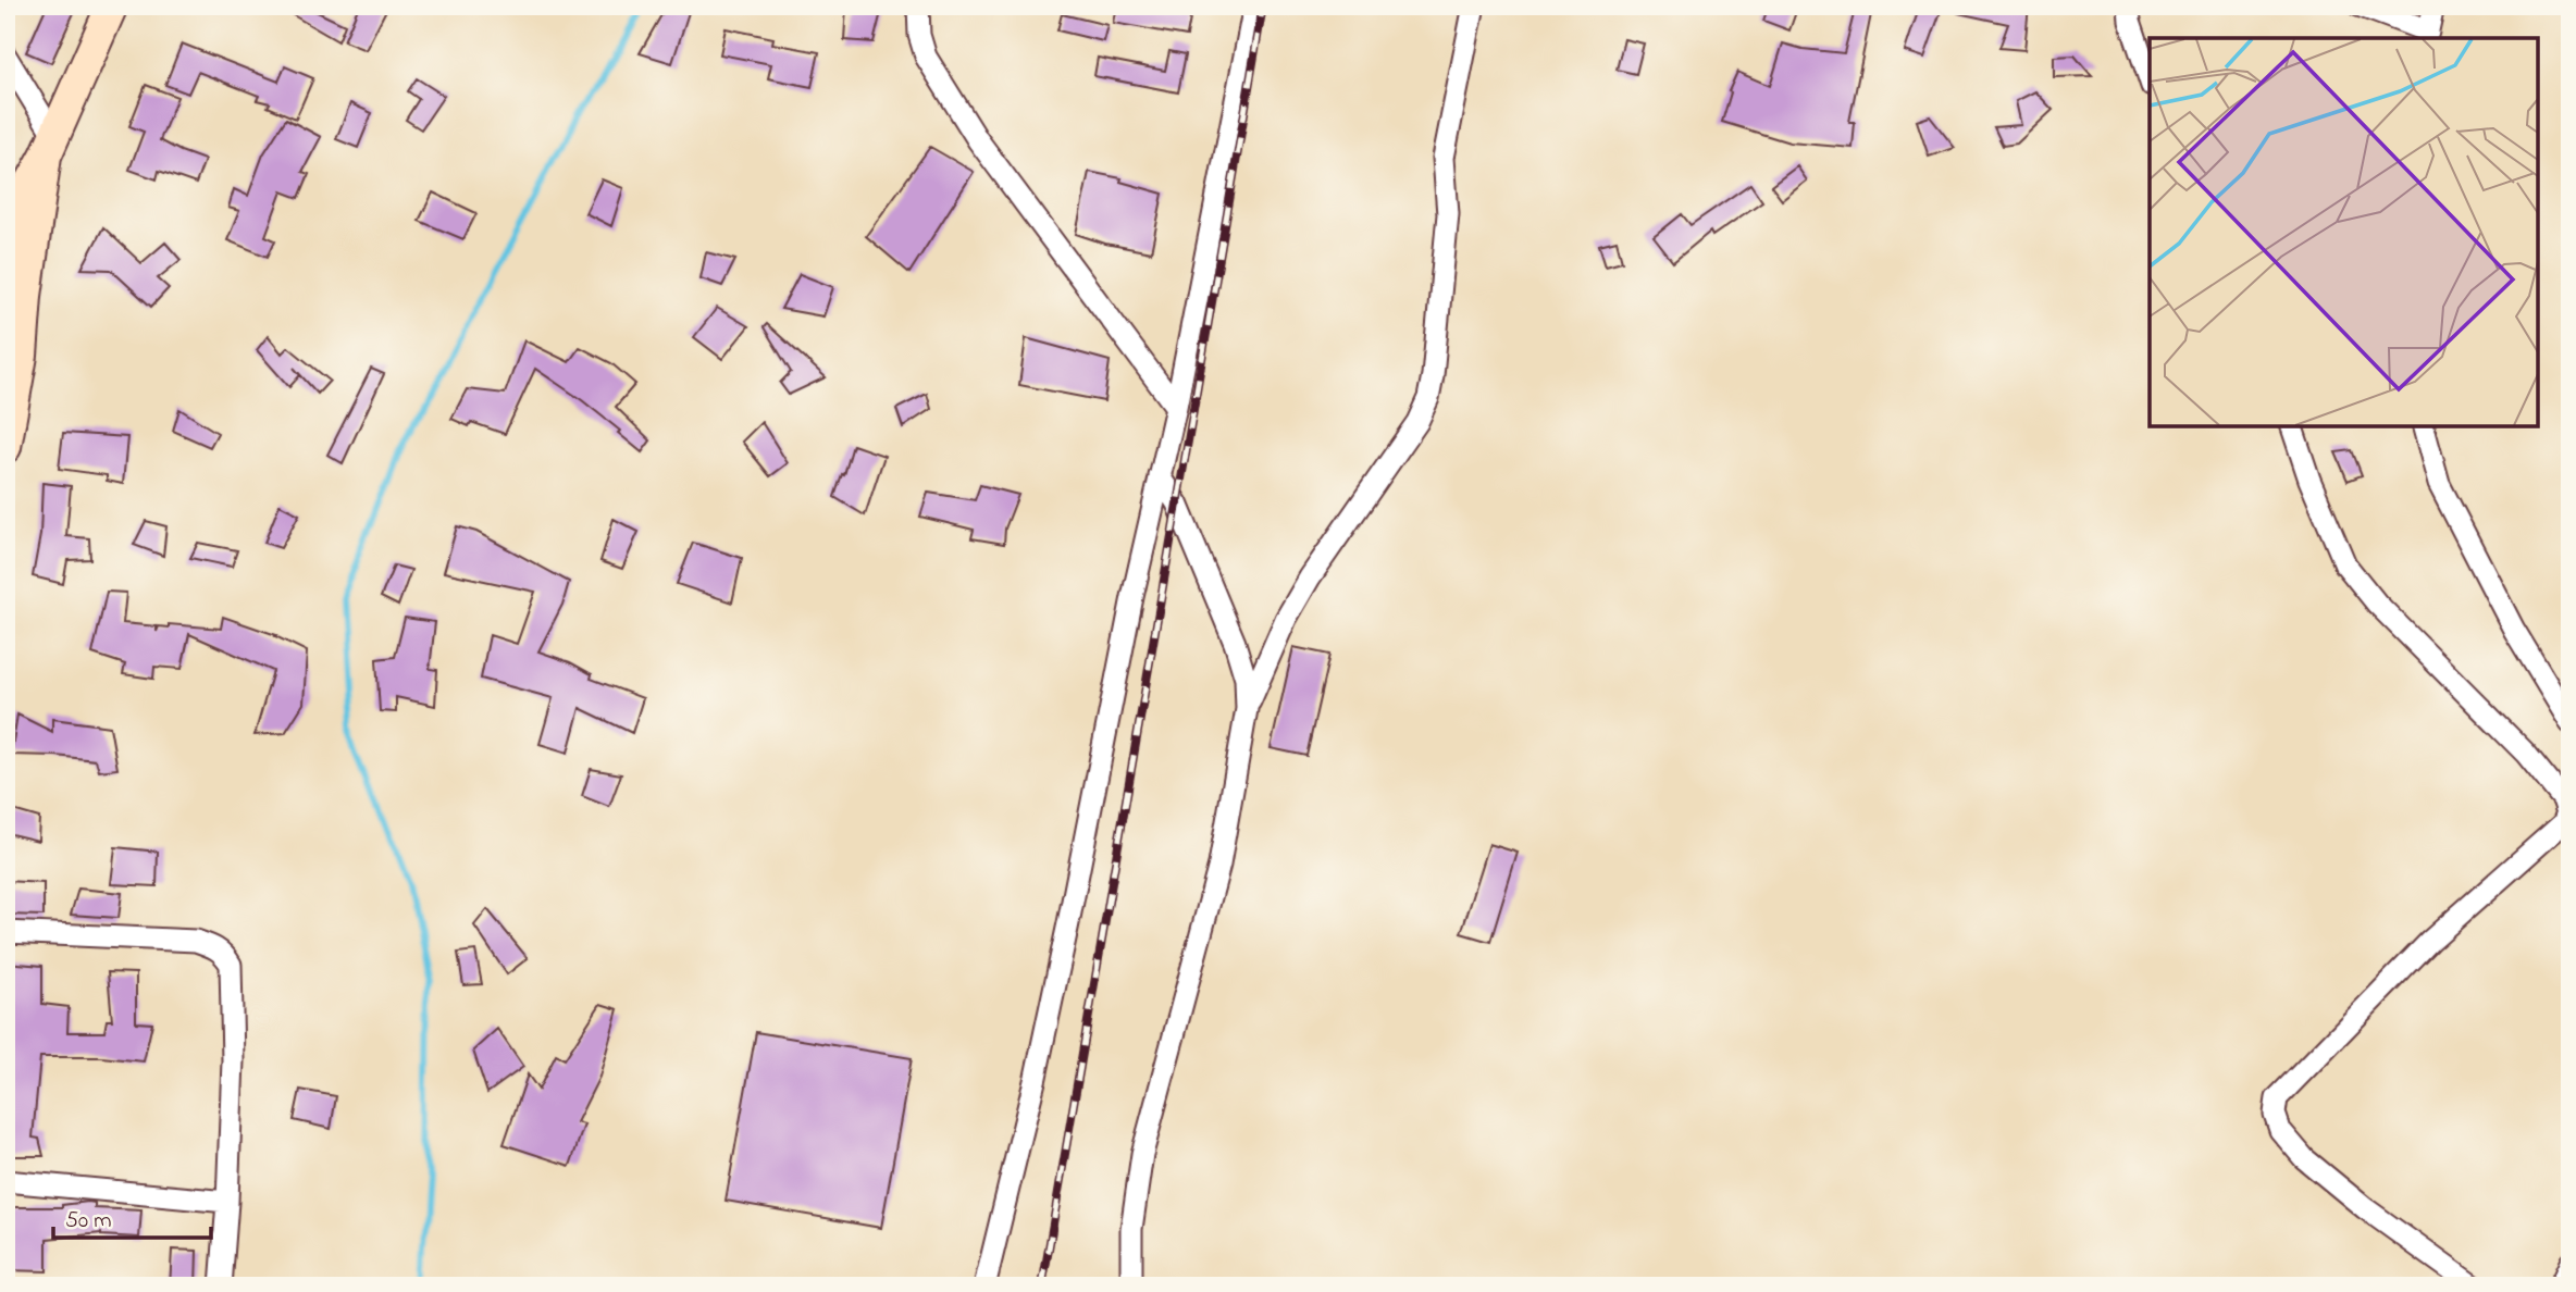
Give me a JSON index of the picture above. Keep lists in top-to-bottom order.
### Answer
{
  "scale_bar": "50 m"
}
